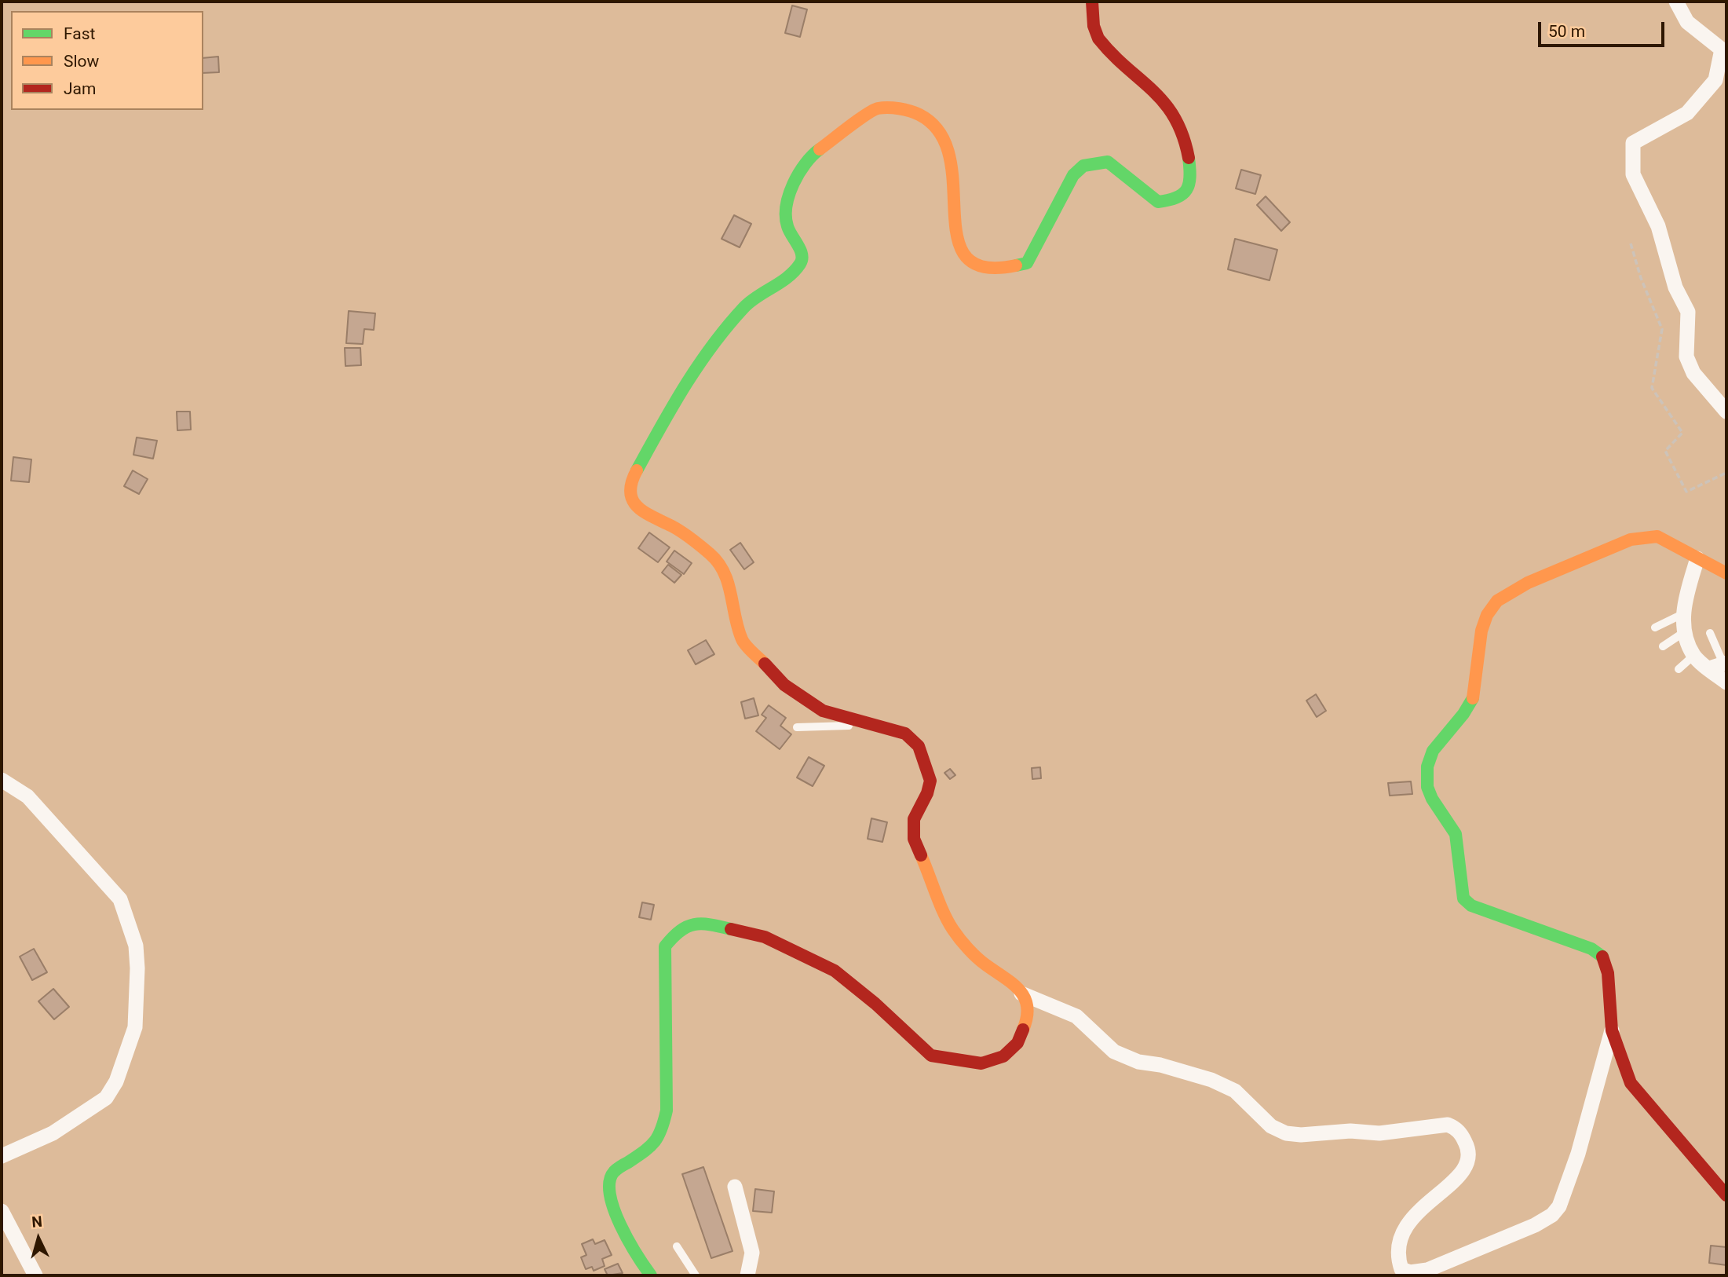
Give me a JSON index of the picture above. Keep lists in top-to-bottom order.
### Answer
{
  "legend": ["Fast", "Slow", "Jam"],
  "scale_bar": "50 m",
  "north": "top"
}
